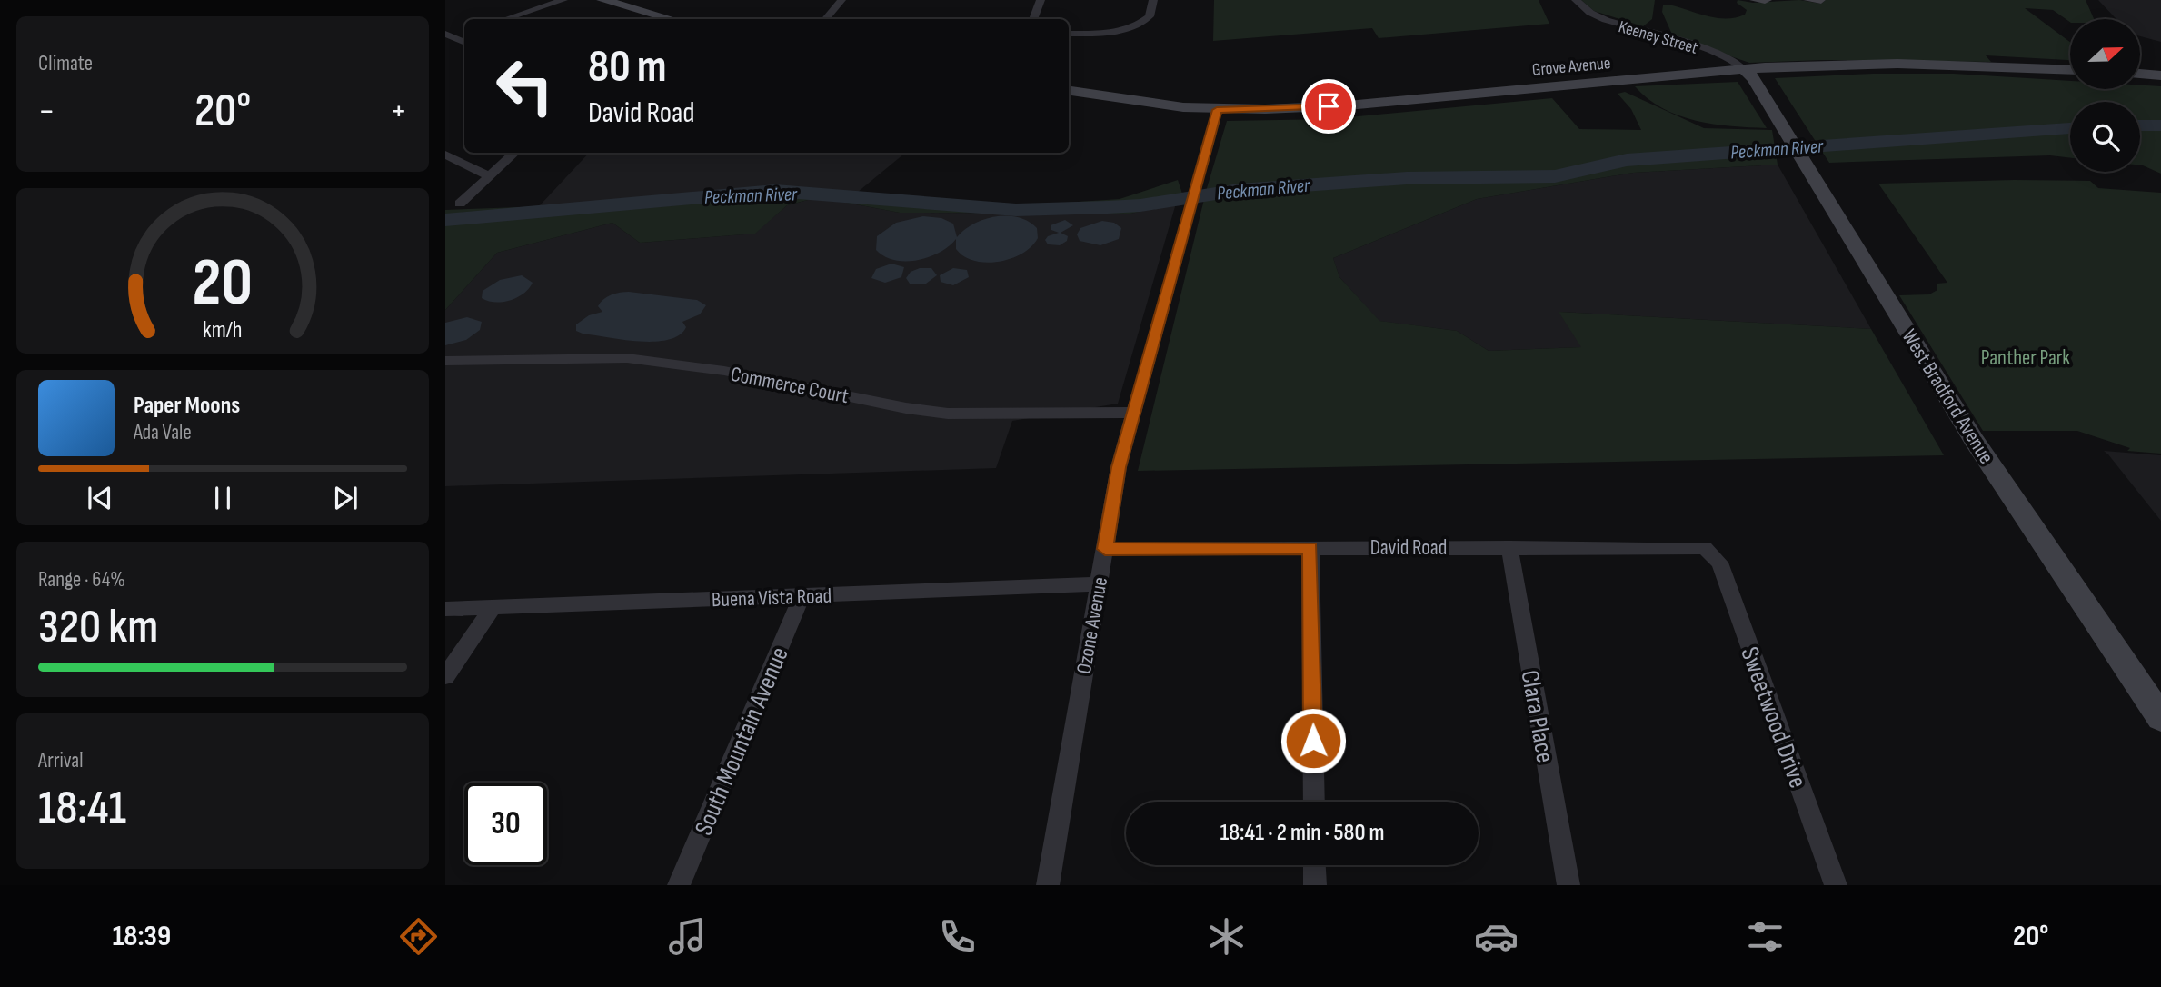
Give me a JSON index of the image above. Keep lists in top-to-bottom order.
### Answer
{
  "streets": {
    "street": [
      "Keeney Street",
      "Grove Avenue",
      "Commerce Court",
      "West Bradford Avenue",
      "David Road",
      "Buena Vista Road",
      "Ozone Avenue",
      "Clara Place",
      "Sweetwood Drive",
      "South Mountain Avenue"
    ]
  },
  "crossings": [
    ["Keeney Street", "Grove Avenue"],
    ["Keeney Street", "West Bradford Avenue"],
    ["Grove Avenue", "West Bradford Avenue"],
    ["Grove Avenue", "Ozone Avenue"],
    ["Commerce Court", "Ozone Avenue"],
    ["David Road", "Ozone Avenue"],
    ["David Road", "Clara Place"],
    ["David Road", "Sweetwood Drive"],
    ["Buena Vista Road", "Ozone Avenue"],
    ["Buena Vista Road", "South Mountain Avenue"]
  ],
  "water": ["Peckman River"],
  "parks": ["Panther Park"],
  "north": "right",
  "page": {
    "tile": [
      "Climate",
      ["Range · 64%", "320 km"],
      ["Arrival", "18:41"]
    ],
    "turn": ["80 m", "David Road"],
    "heat": ["−", "20°", "+"],
    "song": ["Paper Moons", "Ada Vale"],
    "limit": "30",
    "trip": "18:41 · 2 min · 580 m",
    "tabs": ["18:39", "20°"],
    "gauge": ["20", "km/h"]
  }
}
